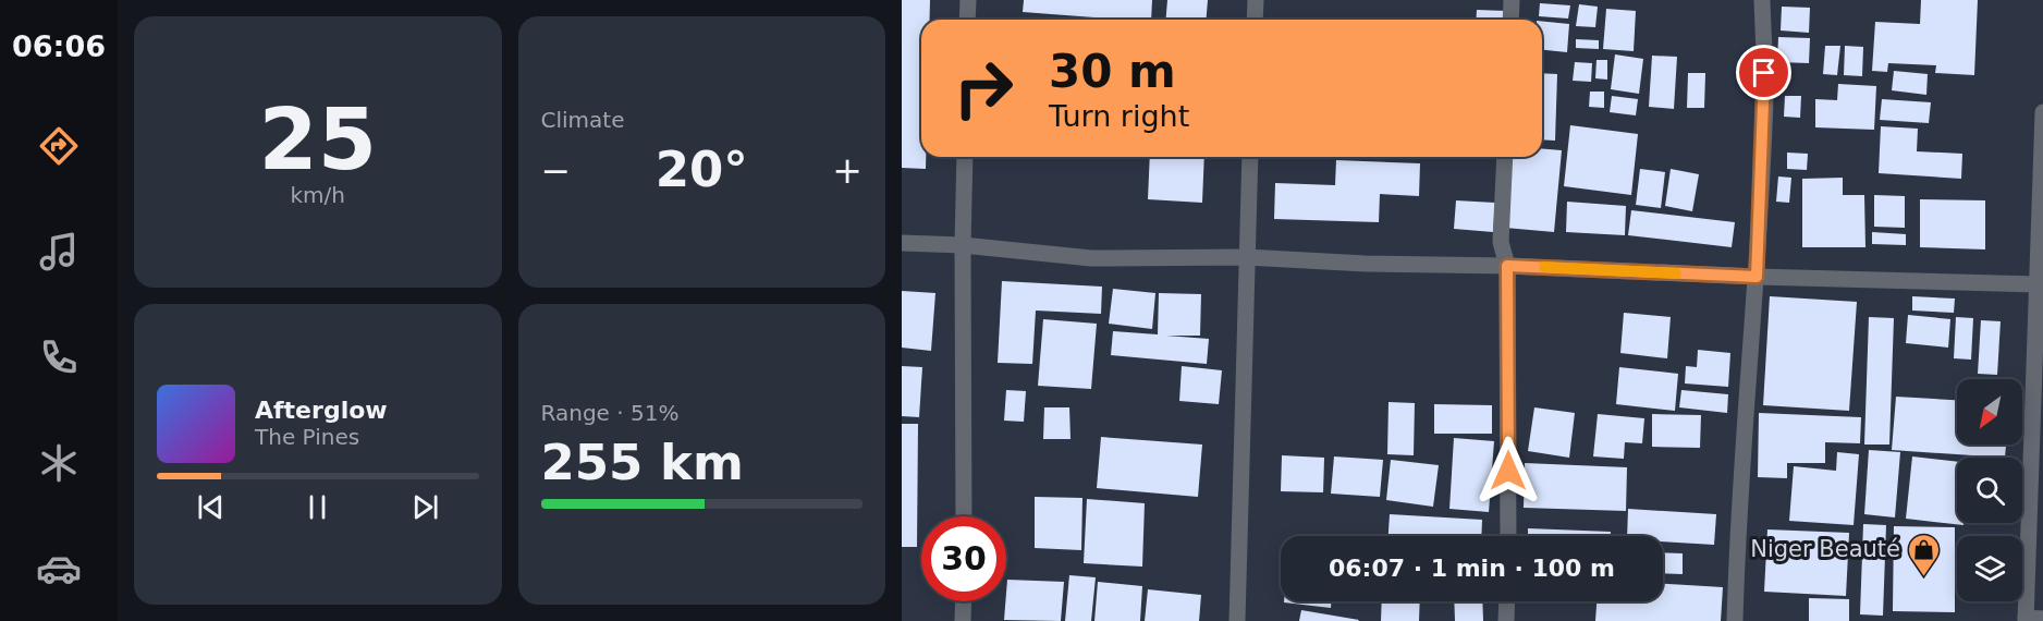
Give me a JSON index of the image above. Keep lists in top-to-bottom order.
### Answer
{
  "places": {
    "shop": ["Niger Beauté"]
  },
  "north": "bottom left",
  "page": {
    "tabs": "06:06",
    "tile": [
      ["25", "km/h"],
      "Climate",
      ["Range · 51%", "255 km"]
    ],
    "turn": ["30 m", "Turn right"],
    "heat": ["−", "20°", "+"],
    "song": ["Afterglow", "The Pines"],
    "limit": "30",
    "trip": "06:07 · 1 min · 100 m"
  }
}
